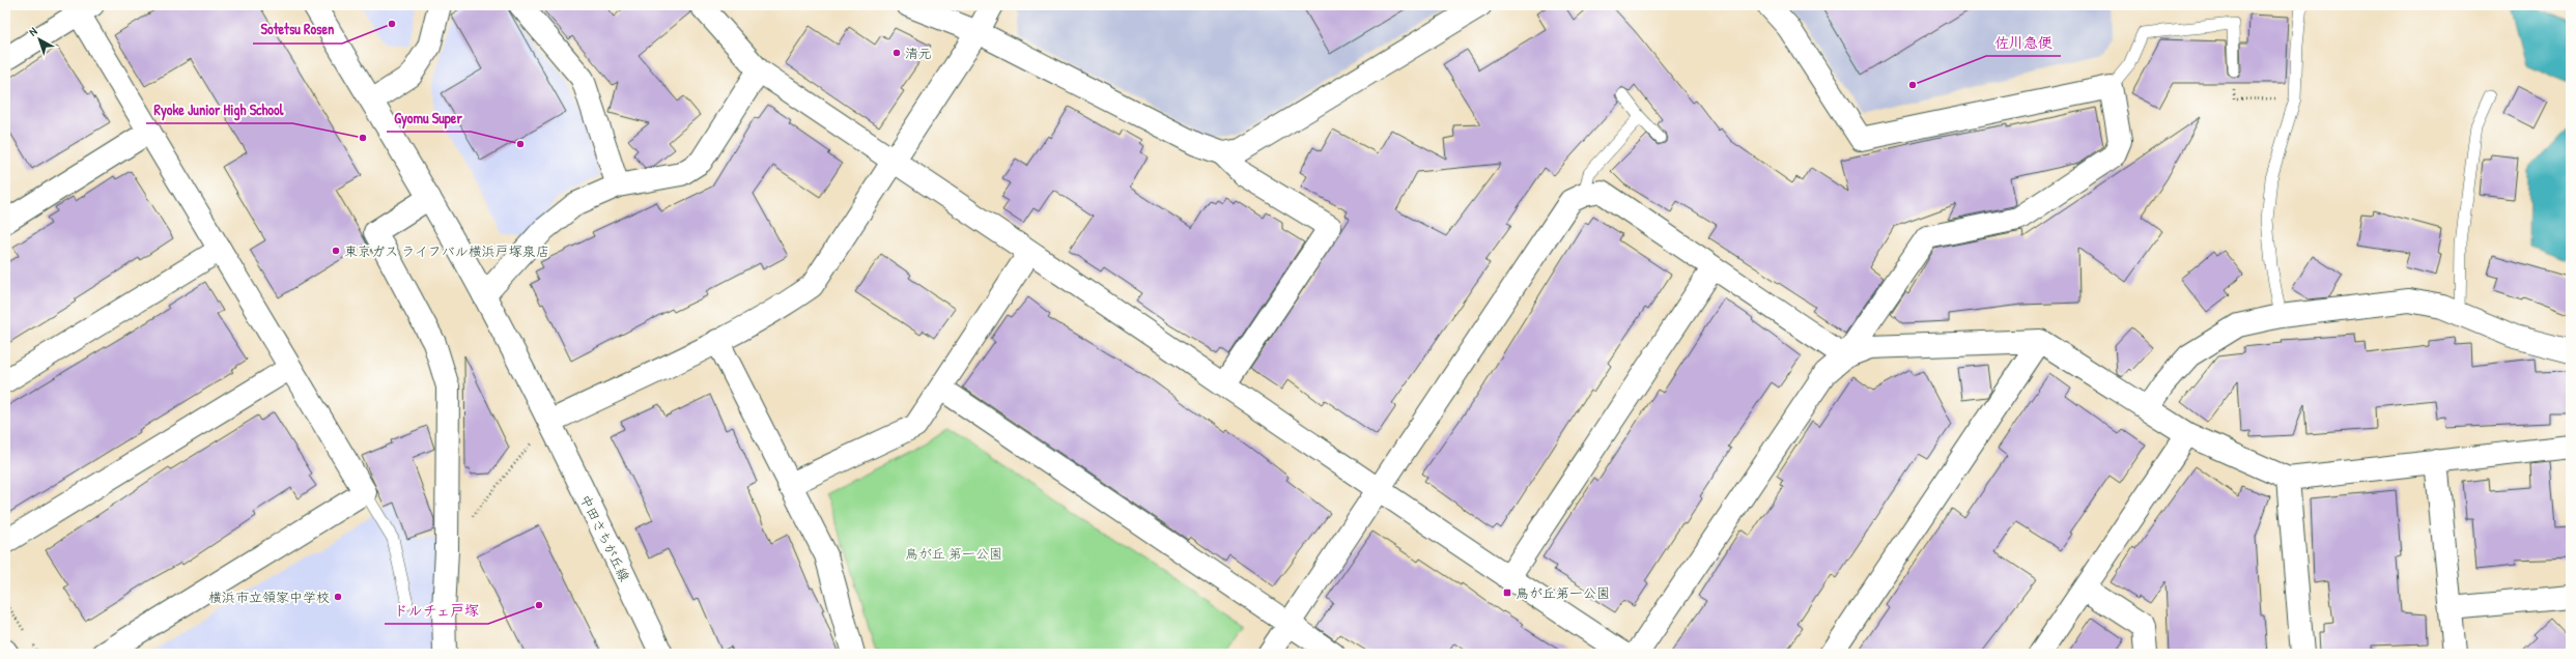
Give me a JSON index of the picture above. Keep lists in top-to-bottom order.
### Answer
{
  "streets": {
    "street": ["中田さちが丘線"]
  },
  "parks": ["鳥が丘 第一公園"],
  "places": {
    "other": [
      "Sotetsu Rosen",
      "清元",
      "佐川急便",
      "Ryoke Junior High School",
      "Gyomu Super",
      "東京ガス ライフバル横浜戸塚泉店",
      "横浜市立領家中学校",
      "ドルチェ戸塚"
    ],
    "transit": ["鳥が丘第一公園"]
  },
  "north": "top left"
}
